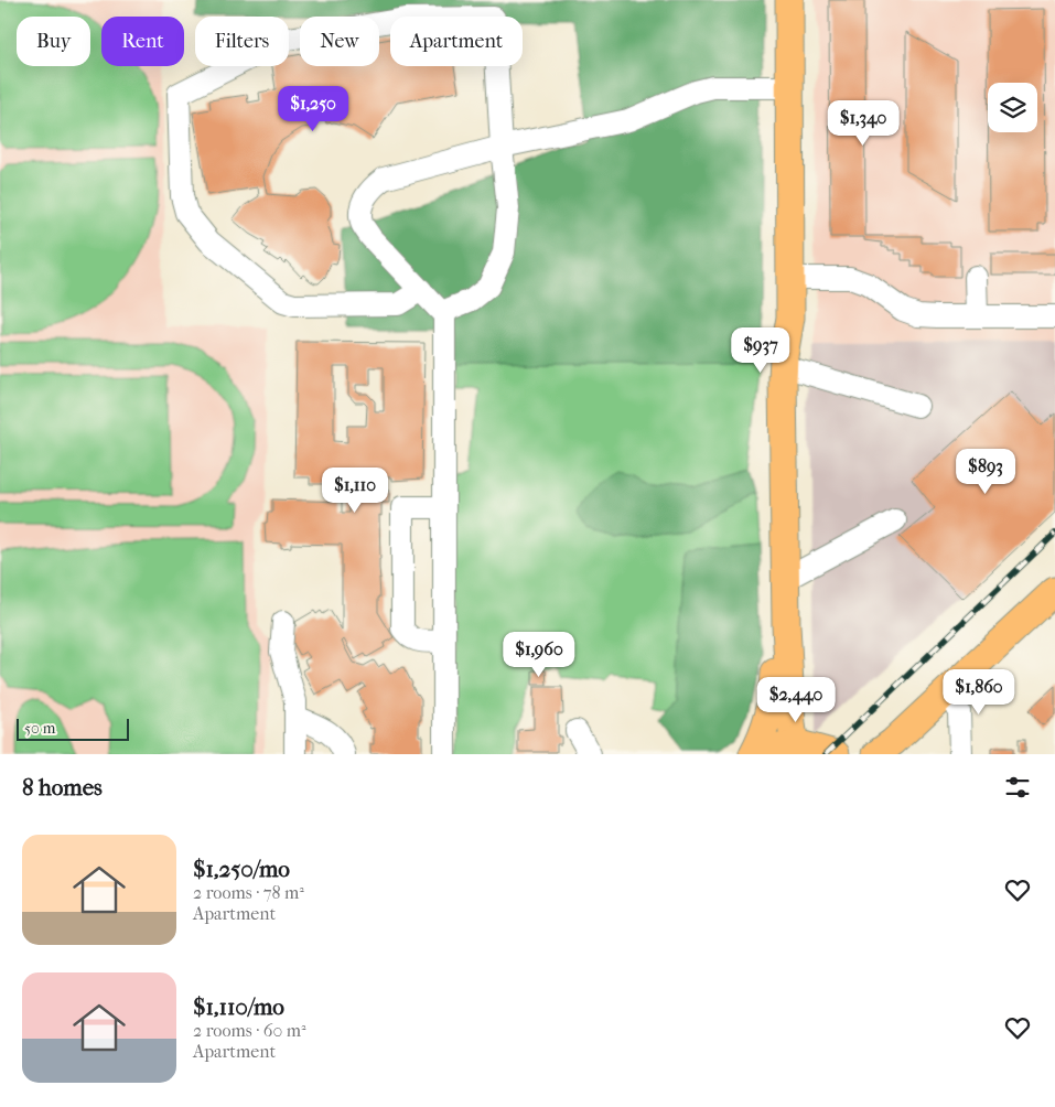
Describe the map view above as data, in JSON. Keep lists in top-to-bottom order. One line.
{"scale_bar":"50 m","page":{"chip":["Buy","Rent","Filters","New","Apartment"],"price":["$1,250","$1,340","$937","$893","$1,110","$1,960","$1,860","$2,440"],"scale":"50 m","heading":"8 homes","list":[{"name":"$1,250/mo","note":"2 rooms · 78 m² · Apartment"},{"name":"$1,110/mo","note":"2 rooms · 60 m² · Apartment"}]}}
